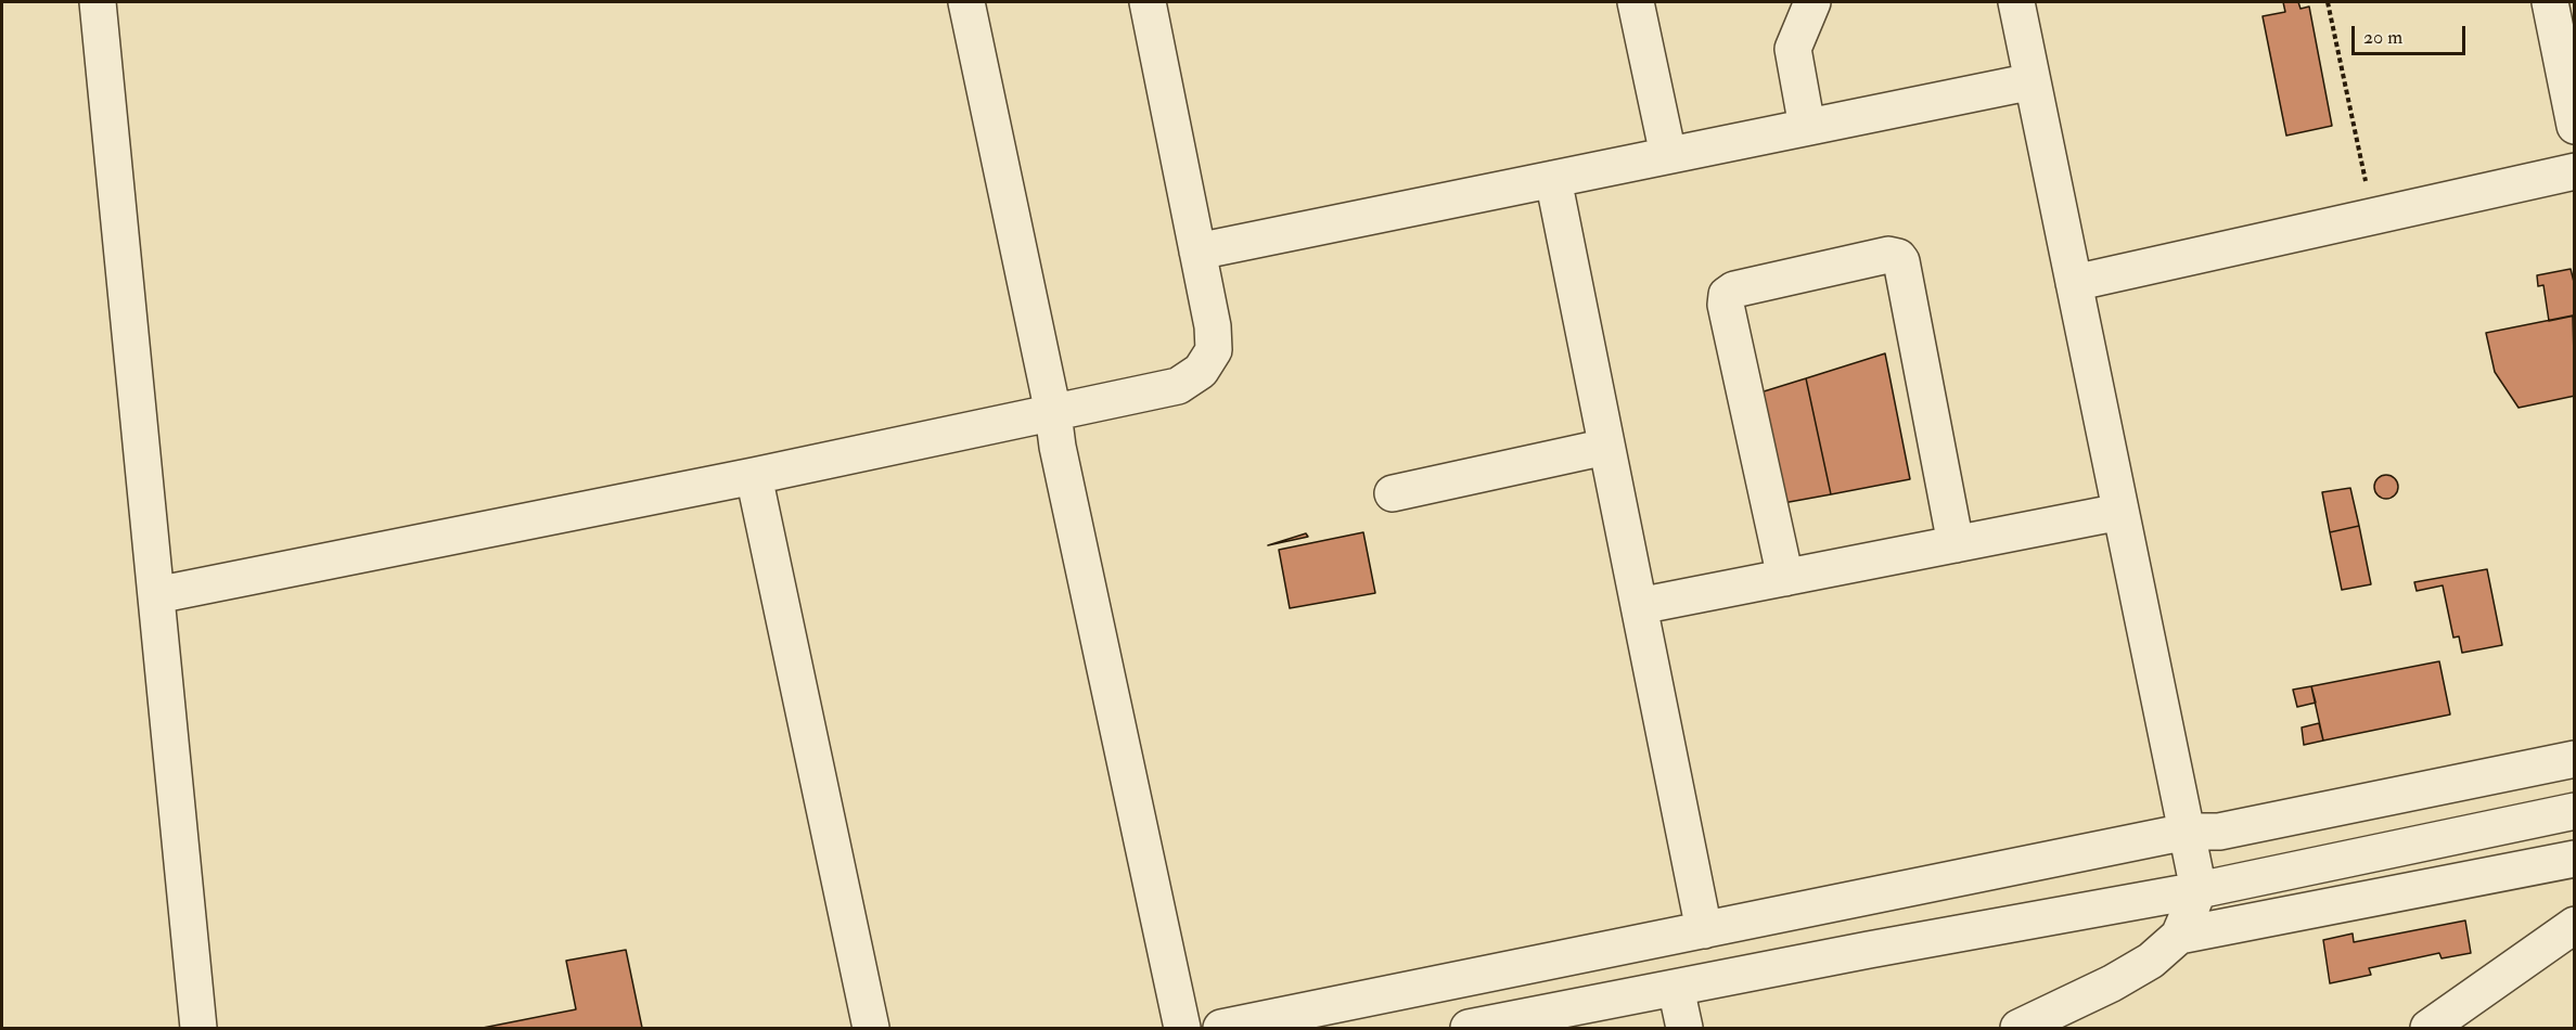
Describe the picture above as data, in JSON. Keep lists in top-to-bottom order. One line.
{"scale_bar":"20 m"}
